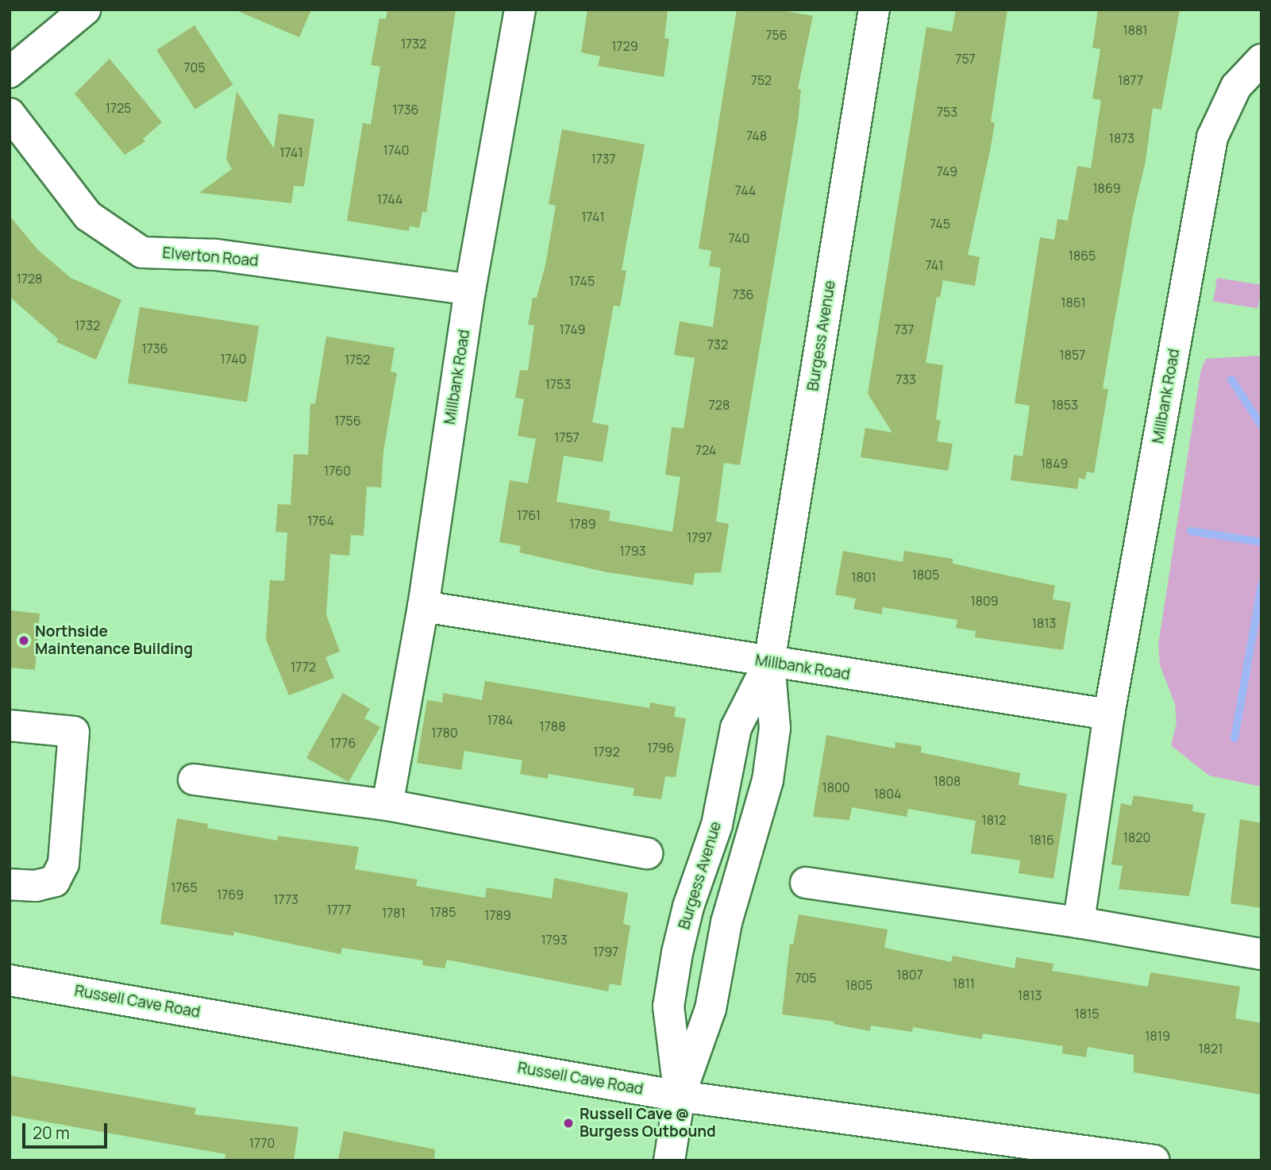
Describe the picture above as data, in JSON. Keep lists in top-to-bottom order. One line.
{"streets":{"street":["Elverton Road","Burgess Avenue","Millbank Road","Russell Cave Road"]},"crossings":[["Elverton Road","Millbank Road"],["Burgess Avenue","Millbank Road"],["Burgess Avenue","Russell Cave Road"]],"places":["Northside Maintenance Building","Russell Cave @ Burgess Outbound"],"house_numbers":["1881","756","1732","1729","757","705","752","1877","1725","1736","753","748","1873","1740","1741","1737","749","1869","744","1744","1741","745","740","1865","741","1728","1745","736","1861","1732","1749","737","732","1736","1857","1740","1752","733","1753","728","1853","1756","1757","724","1849","1760","1761","1764","1789","1797","1793","1805","1801","1809","1813","1772","1784","1788","1780","1776","1796","1792","1808","1800","1804","1812","1820","1816","1765","1769","1773","1777","1785","1781","1789","1793","1797","1807","705","1811","1805","1813","1815","1819","1821","1770"],"scale_bar":"20 m"}
